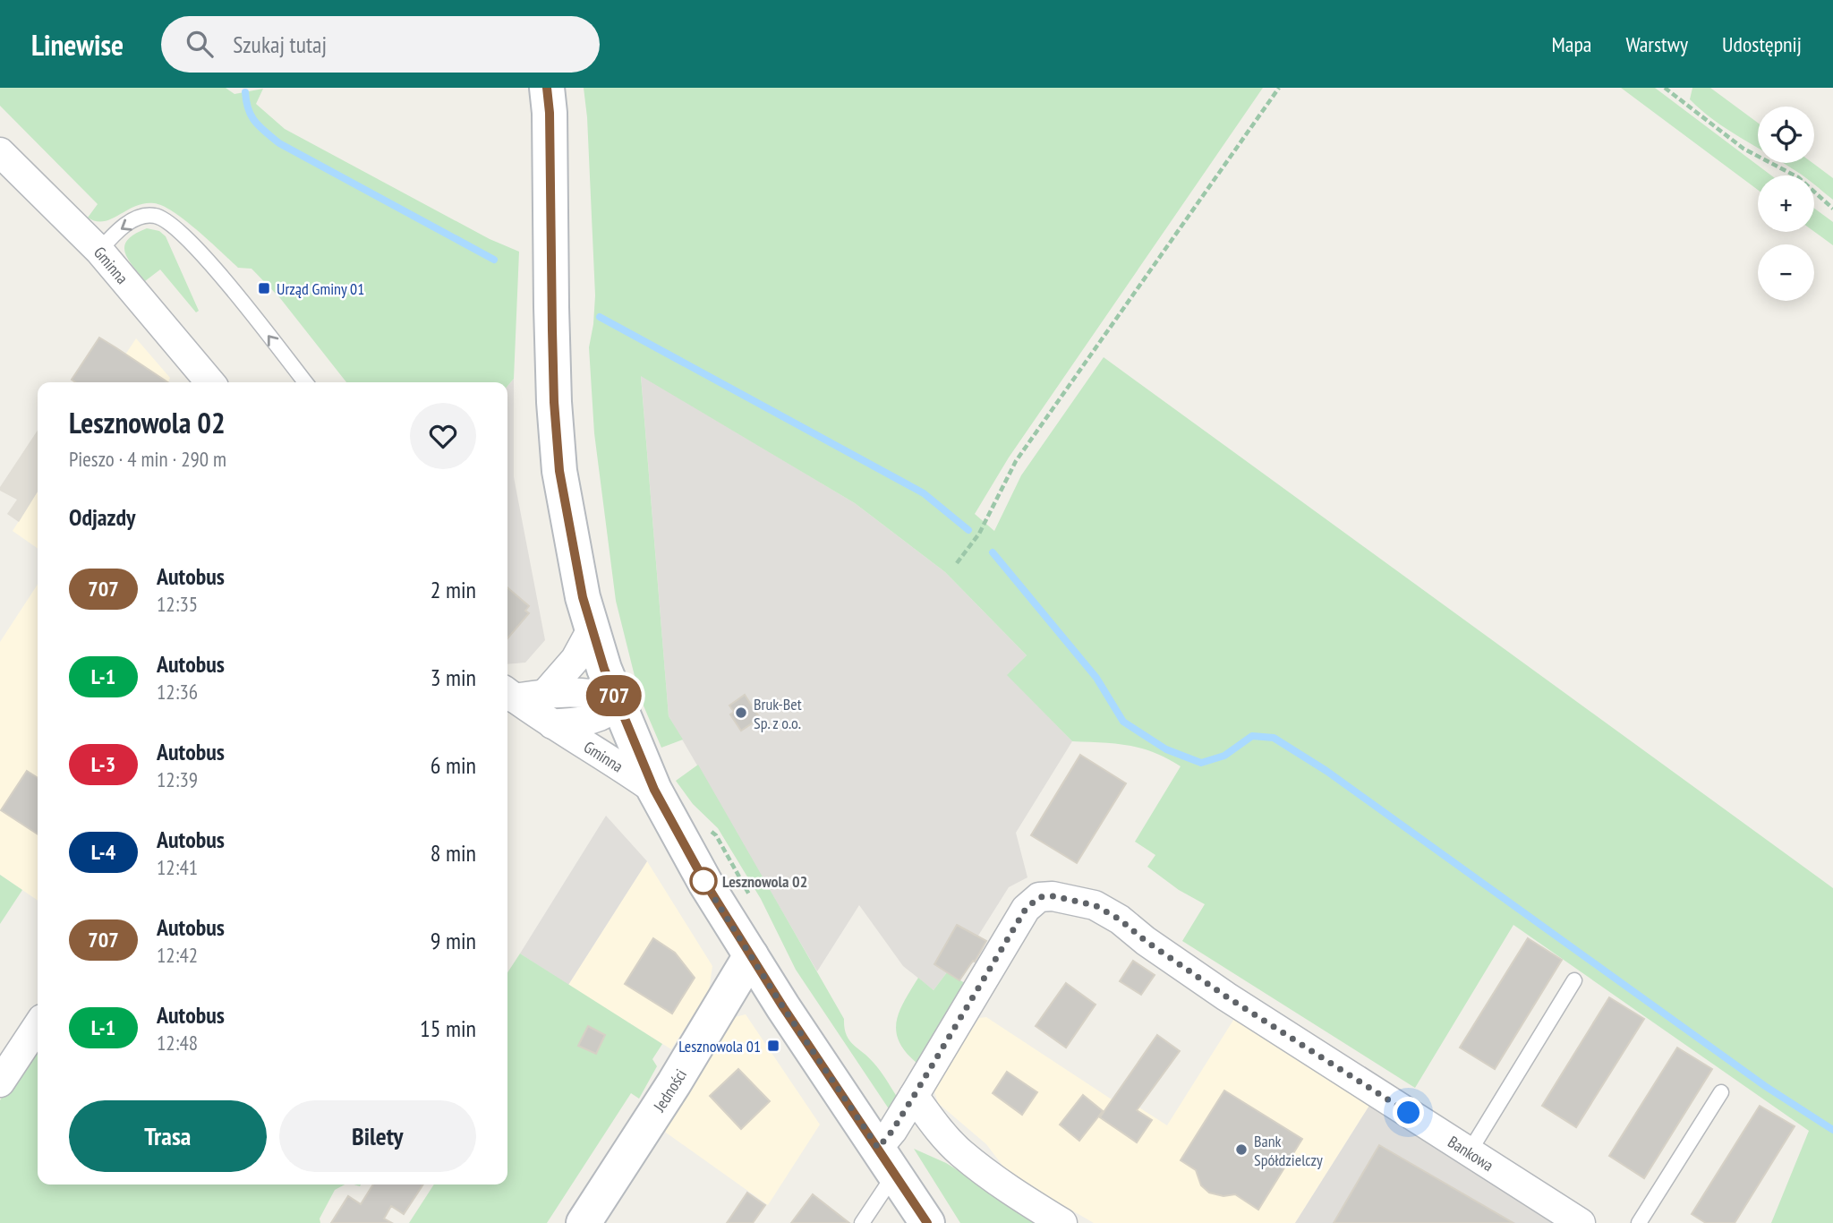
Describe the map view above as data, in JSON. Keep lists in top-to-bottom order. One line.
{"streets":{"main road":["Jedności"],"street":["Gminna","Bankowa"]},"places":{"transit":["Urząd Gminy 01","Lesznowola 01"],"other":["Bruk-Bet Sp. z o.o.","Lesznowola 02","Bank Spółdzielczy"]},"lines":["bus line 707"],"page":{"header":"Linewise","search":"Szukaj tutaj","nav":["Mapa","Warstwy","Udostępnij"],"on_map":"707","map_buttons":["+","−"],"heading":[["Lesznowola 02","Pieszo · 4 min · 290 m"],"Odjazdy"],"list":[{"mark":"707","name":"Autobus","note":"12:35","value":"2 min"},{"mark":"L-1","name":"Autobus","note":"12:36","value":"3 min"},{"mark":"L-3","name":"Autobus","note":"12:39","value":"6 min"},{"mark":"L-4","name":"Autobus","note":"12:41","value":"8 min"},{"mark":"707","name":"Autobus","note":"12:42","value":"9 min"},{"mark":"L-1","name":"Autobus","note":"12:48","value":"15 min"}],"buttons":["Trasa","Bilety"]}}
